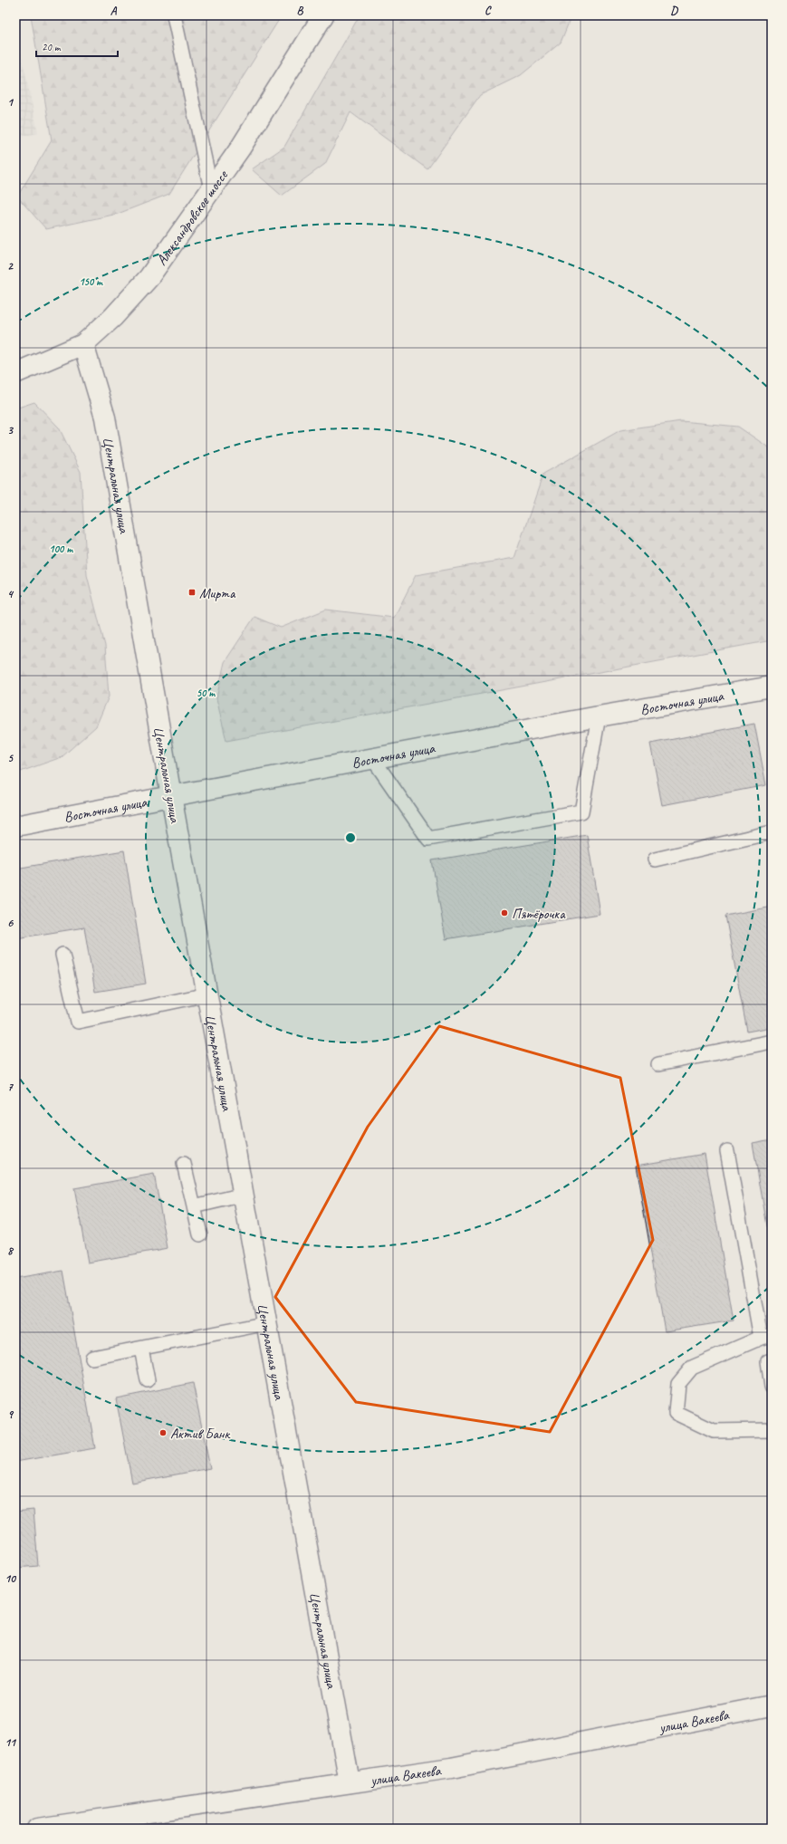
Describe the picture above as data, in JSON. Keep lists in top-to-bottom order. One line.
{"streets":{"street":["Александровское шоссе","Центральная улица","Восточная улица","улица Вакеева"]},"crossings":[["Александровское шоссе","Центральная улица"],["Центральная улица","Восточная улица"],["Центральная улица","улица Вакеева"]],"places":{"transit":["Мирта"],"other":["Пятёрочка","Актив Банк"]},"scale_bar":"20 m","grid":{"columns":["A","B","C","D"],"rows":["1","2","3","4","5","6","7","8","9","10","11"]},"rings":["150 m","100 m","50 m"]}
